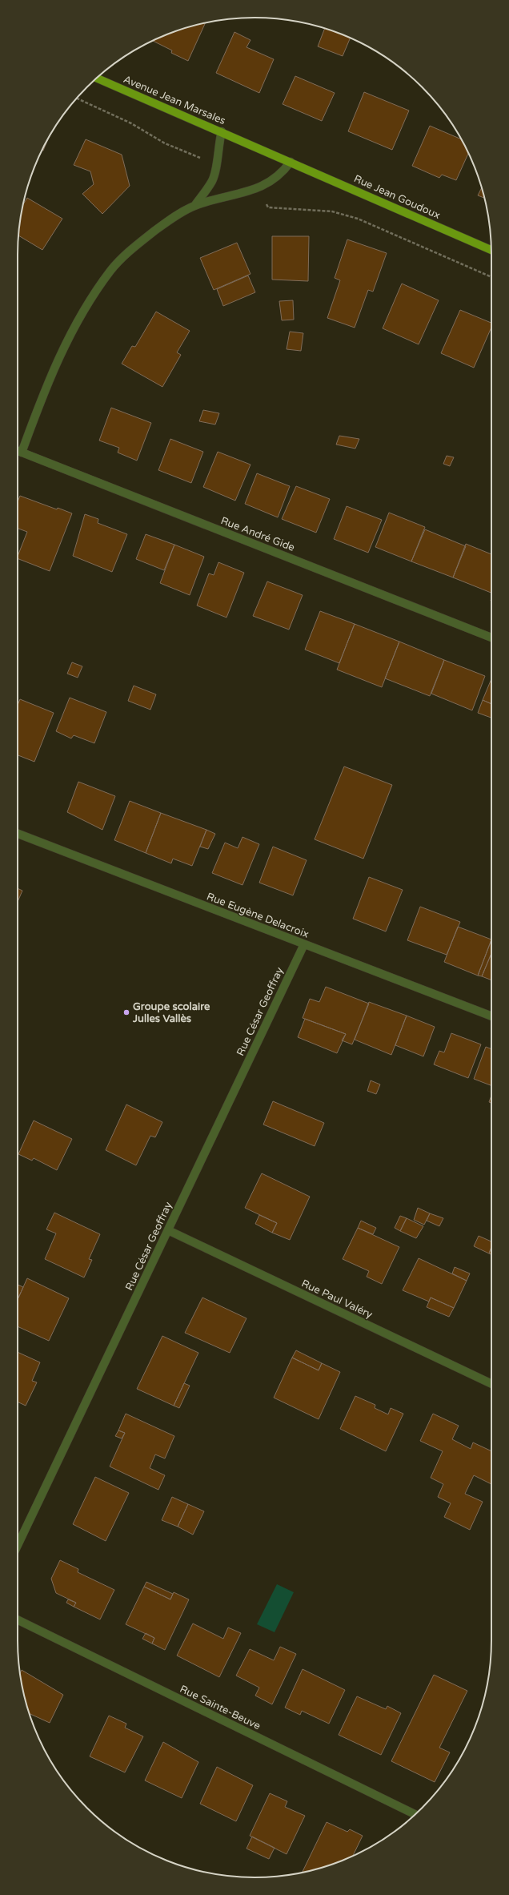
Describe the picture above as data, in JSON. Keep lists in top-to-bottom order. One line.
{"streets":{"main road":["Avenue Jean Marsales","Rue Jean Goudoux"],"street":["Rue André Gide","Rue Eugène Delacroix","Rue César Geoffray","Rue Paul Valéry","Rue Sainte-Beuve"]},"crossings":[["Avenue Jean Marsales","Rue Jean Goudoux"],["Rue Eugène Delacroix","Rue César Geoffray"],["Rue César Geoffray","Rue Paul Valéry"]],"places":["Groupe scolaire Julles Vallès"]}
